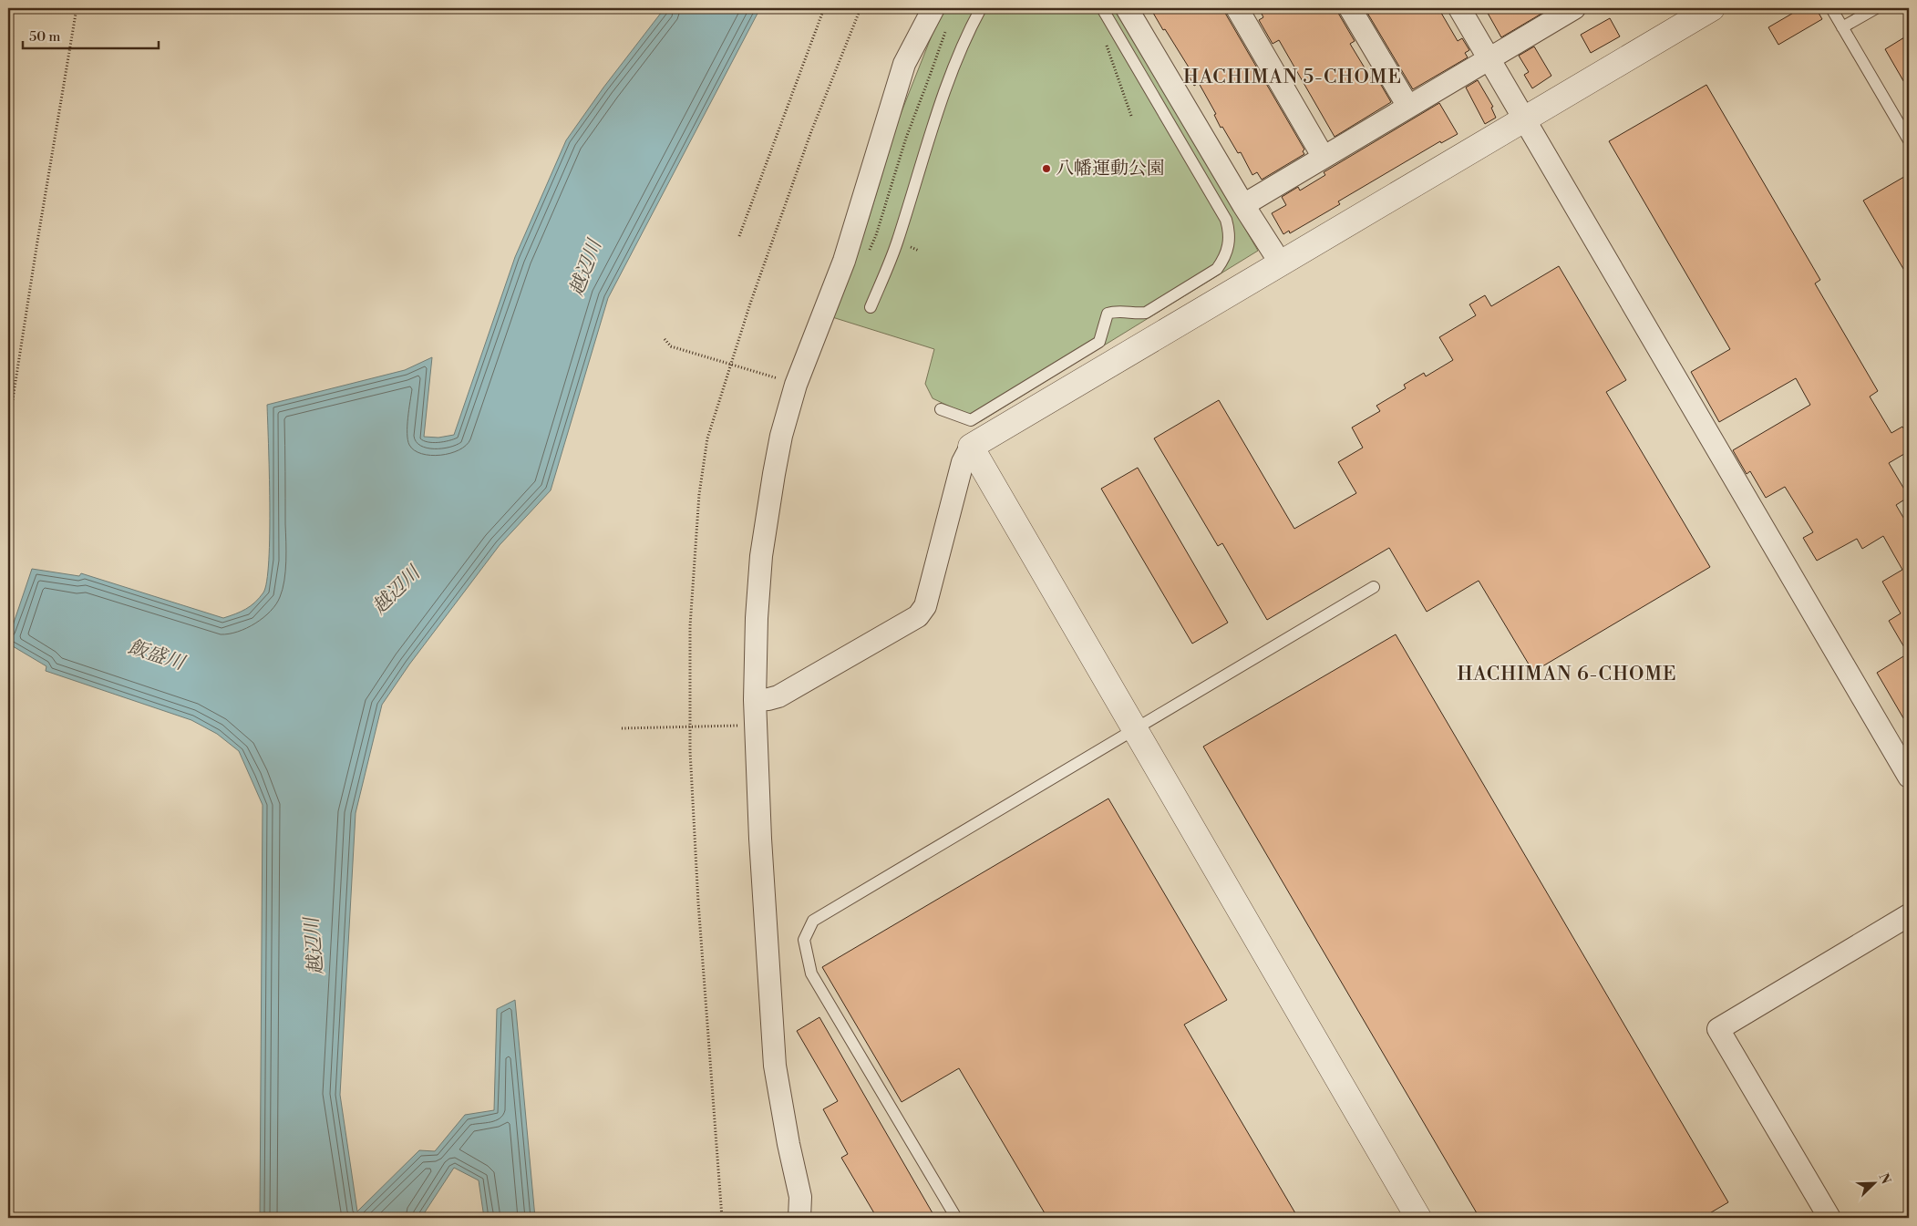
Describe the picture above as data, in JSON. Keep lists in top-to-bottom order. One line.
{"districts":["HACHIMAN 5-CHOME","HACHIMAN 6-CHOME"],"water":["越辺川","飯盛川"],"places":["八幡運動公園"],"scale_bar":"50 m","north":"top right"}
